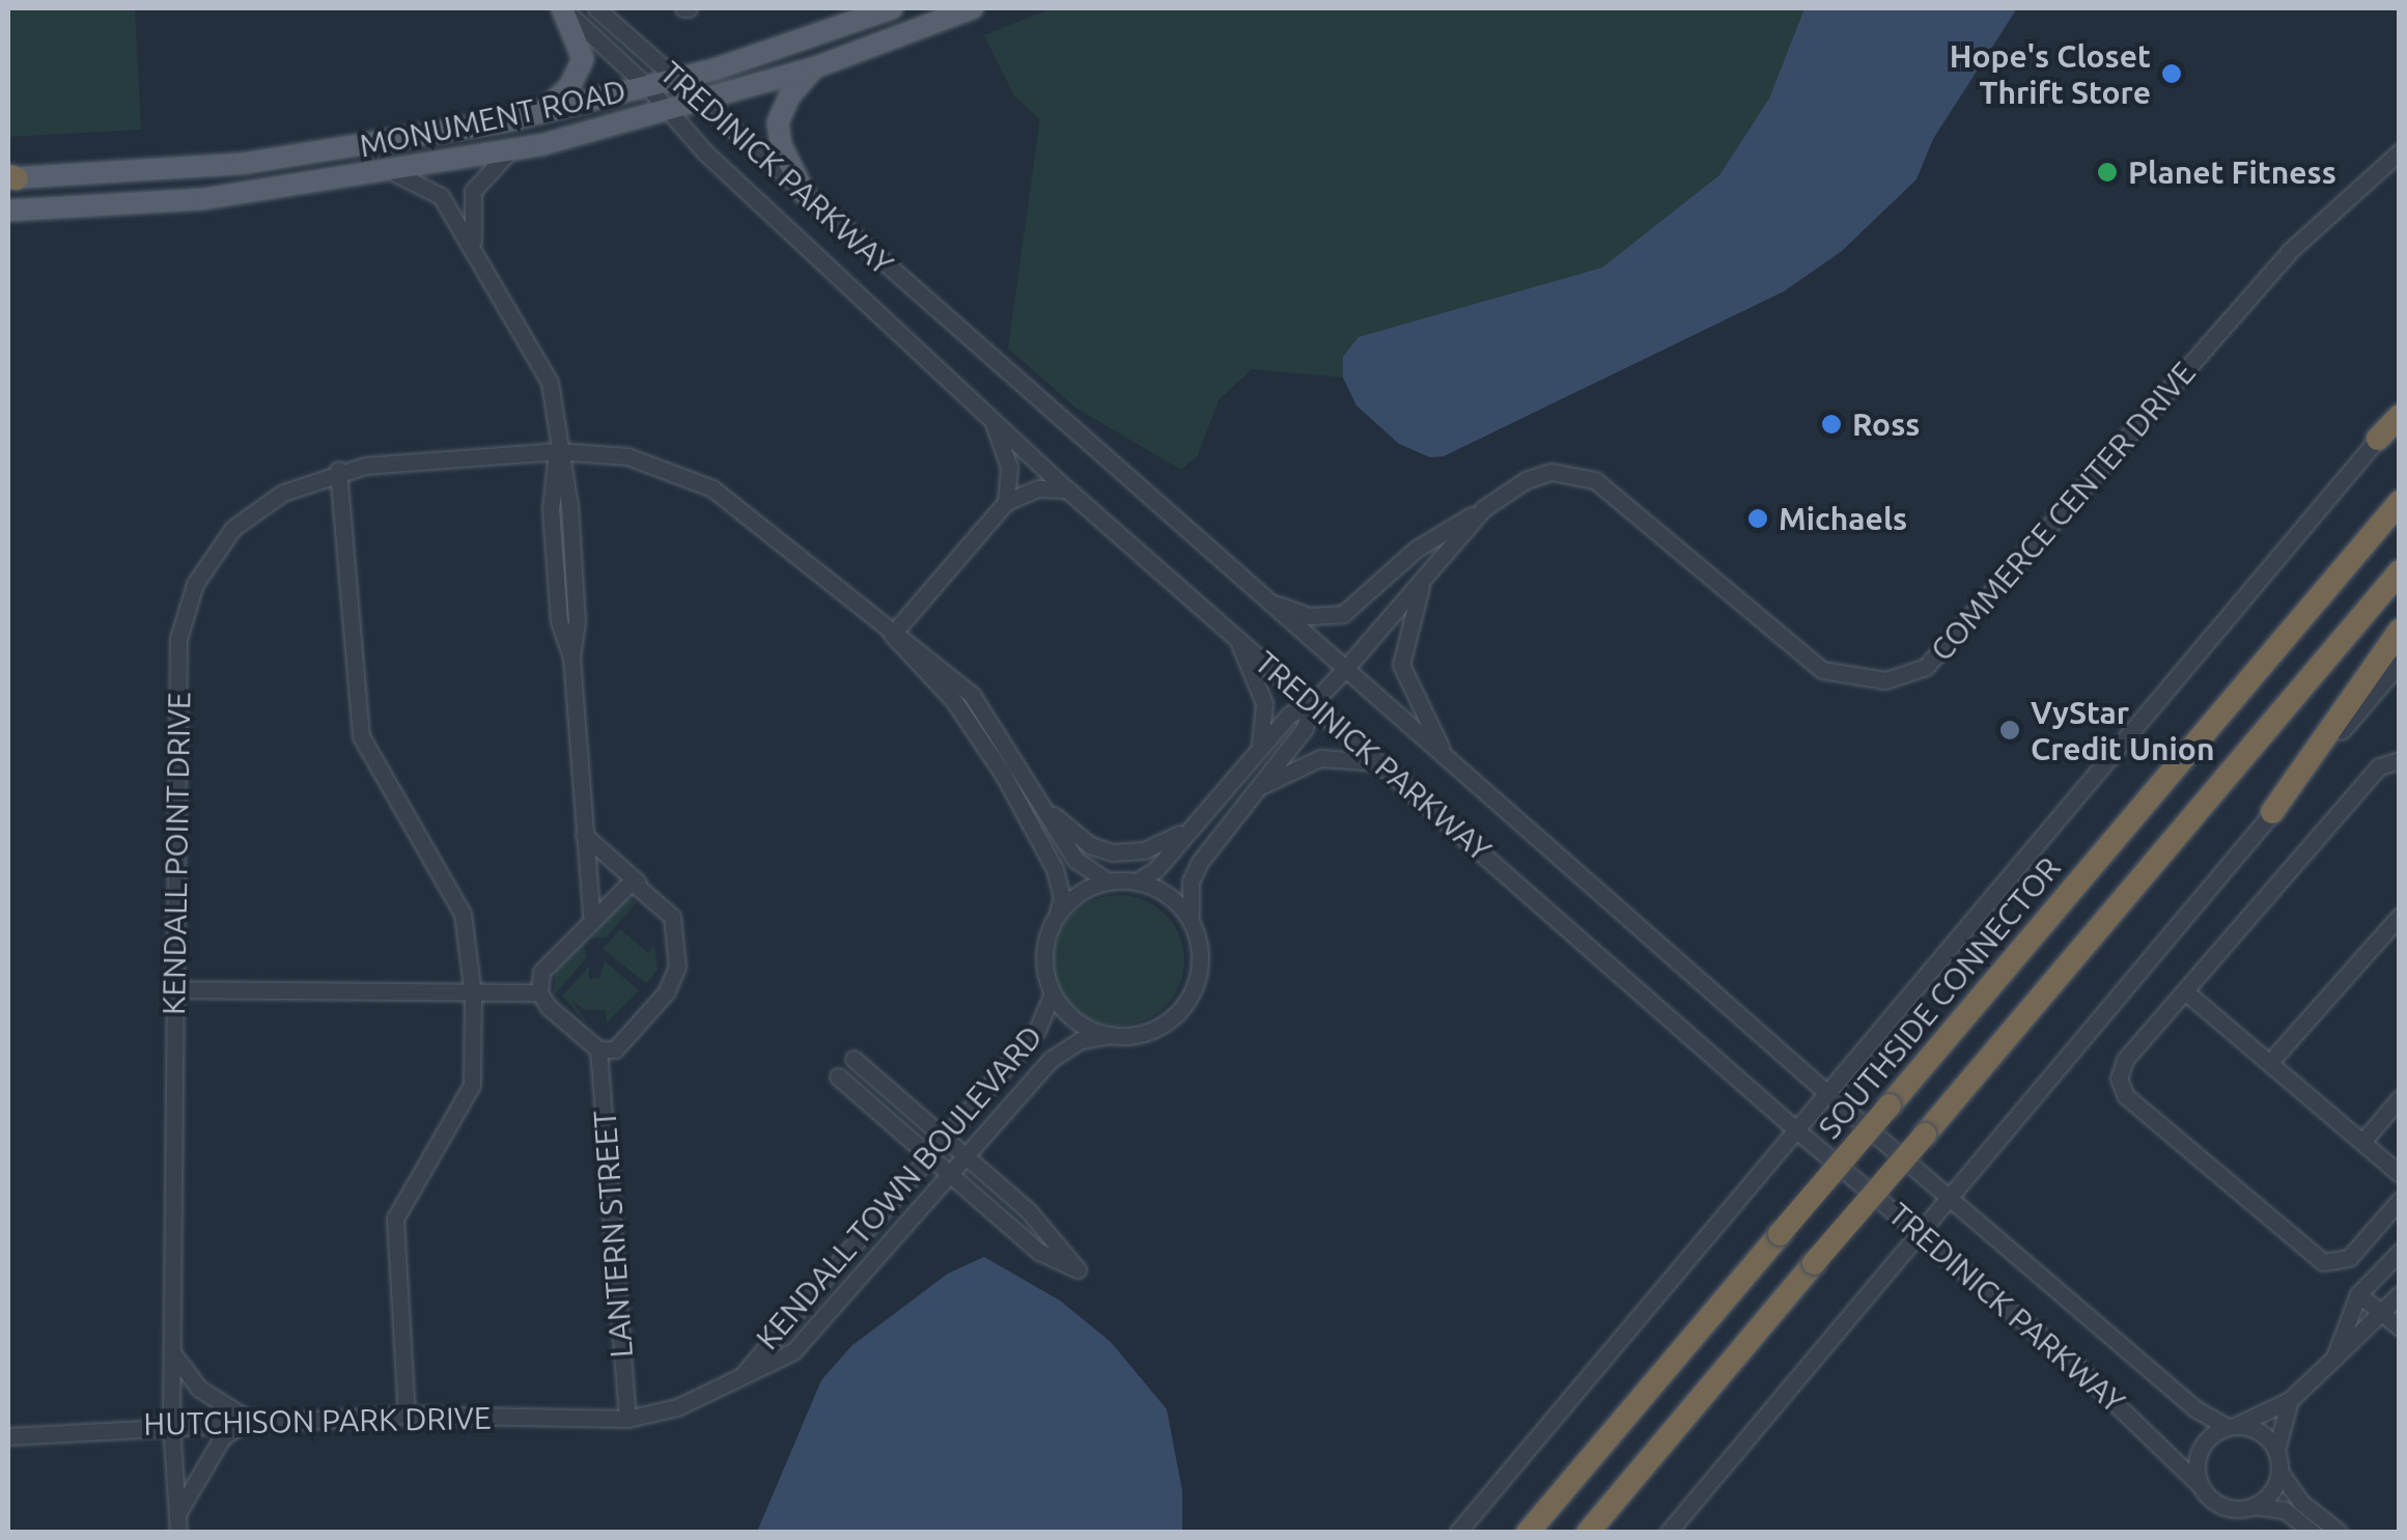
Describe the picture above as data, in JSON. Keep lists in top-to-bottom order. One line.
{"streets":{"highway":["SOUTHSIDE CONNECTOR"],"main road":["MONUMENT ROAD"],"street":["TREDINICK PARKWAY","COMMERCE CENTER DRIVE","KENDALL POINT DRIVE","KENDALL TOWN BOULEVARD","LANTERN STREET","HUTCHISON PARK DRIVE"]},"crossings":[["MONUMENT ROAD","TREDINICK PARKWAY"],["TREDINICK PARKWAY","COMMERCE CENTER DRIVE"],["COMMERCE CENTER DRIVE","KENDALL TOWN BOULEVARD"],["KENDALL POINT DRIVE","HUTCHISON PARK DRIVE"],["KENDALL TOWN BOULEVARD","LANTERN STREET"],["KENDALL TOWN BOULEVARD","HUTCHISON PARK DRIVE"],["LANTERN STREET","HUTCHISON PARK DRIVE"]],"places":["Hope's Closet Thrift Store","Planet Fitness","Ross","Michaels","VyStar Credit Union"]}
